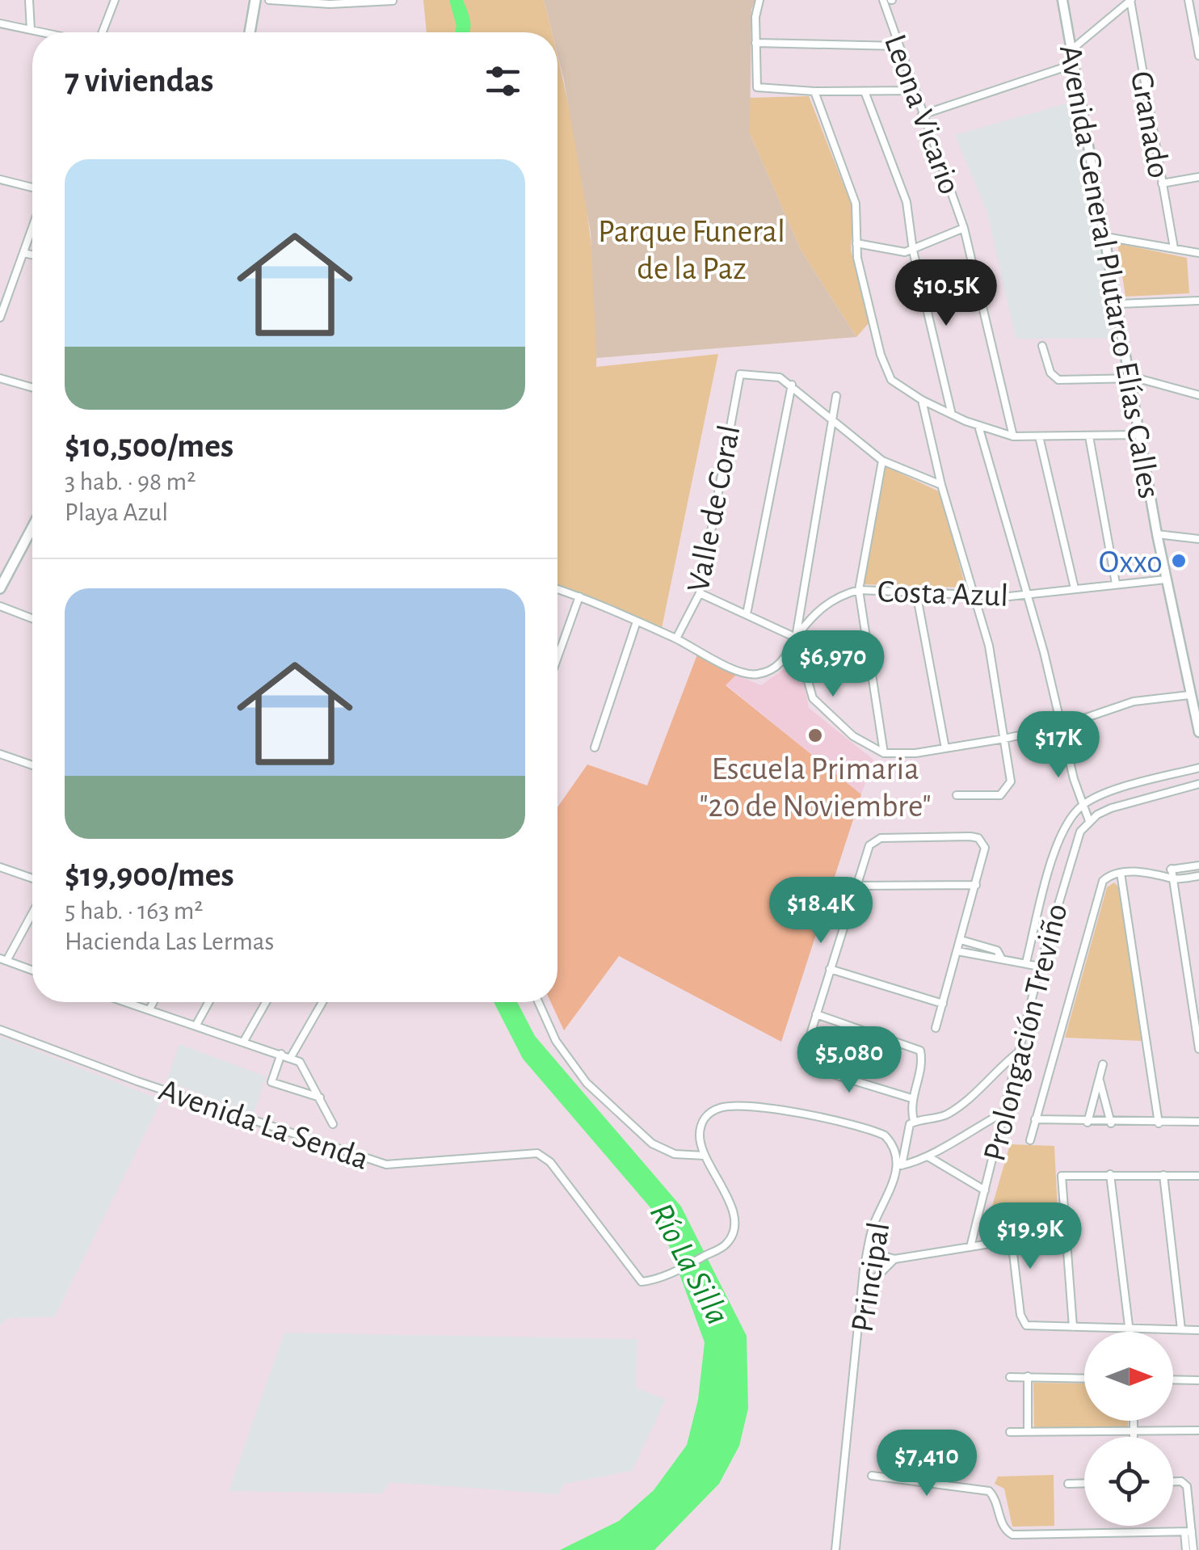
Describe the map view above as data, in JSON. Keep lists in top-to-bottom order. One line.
{"streets":{"street":["Leona Vicario","Granado","Avenida General Plutarco Elías Calles","Valle de Coral","Costa Azul","Prolongación Treviño","Avenida La Senda","Principal"]},"crossings":[["Avenida General Plutarco Elías Calles","Costa Azul"]],"water":["Río La Silla"],"parks":["Parque Funeral de la Paz"],"places":["Oxxo","Escuela Primaria \"20 de Noviembre\""],"north":"right","page":{"heading":"7 viviendas","list":[{"name":"$10,500/mes","note":"3 hab. · 98 m² · Playa Azul"},{"name":"$19,900/mes","note":"5 hab. · 163 m² · Hacienda Las Lermas"}],"price":["$10.5K","$6,970","$17K","$18.4K","$5,080","$19.9K","$7,410"]}}
